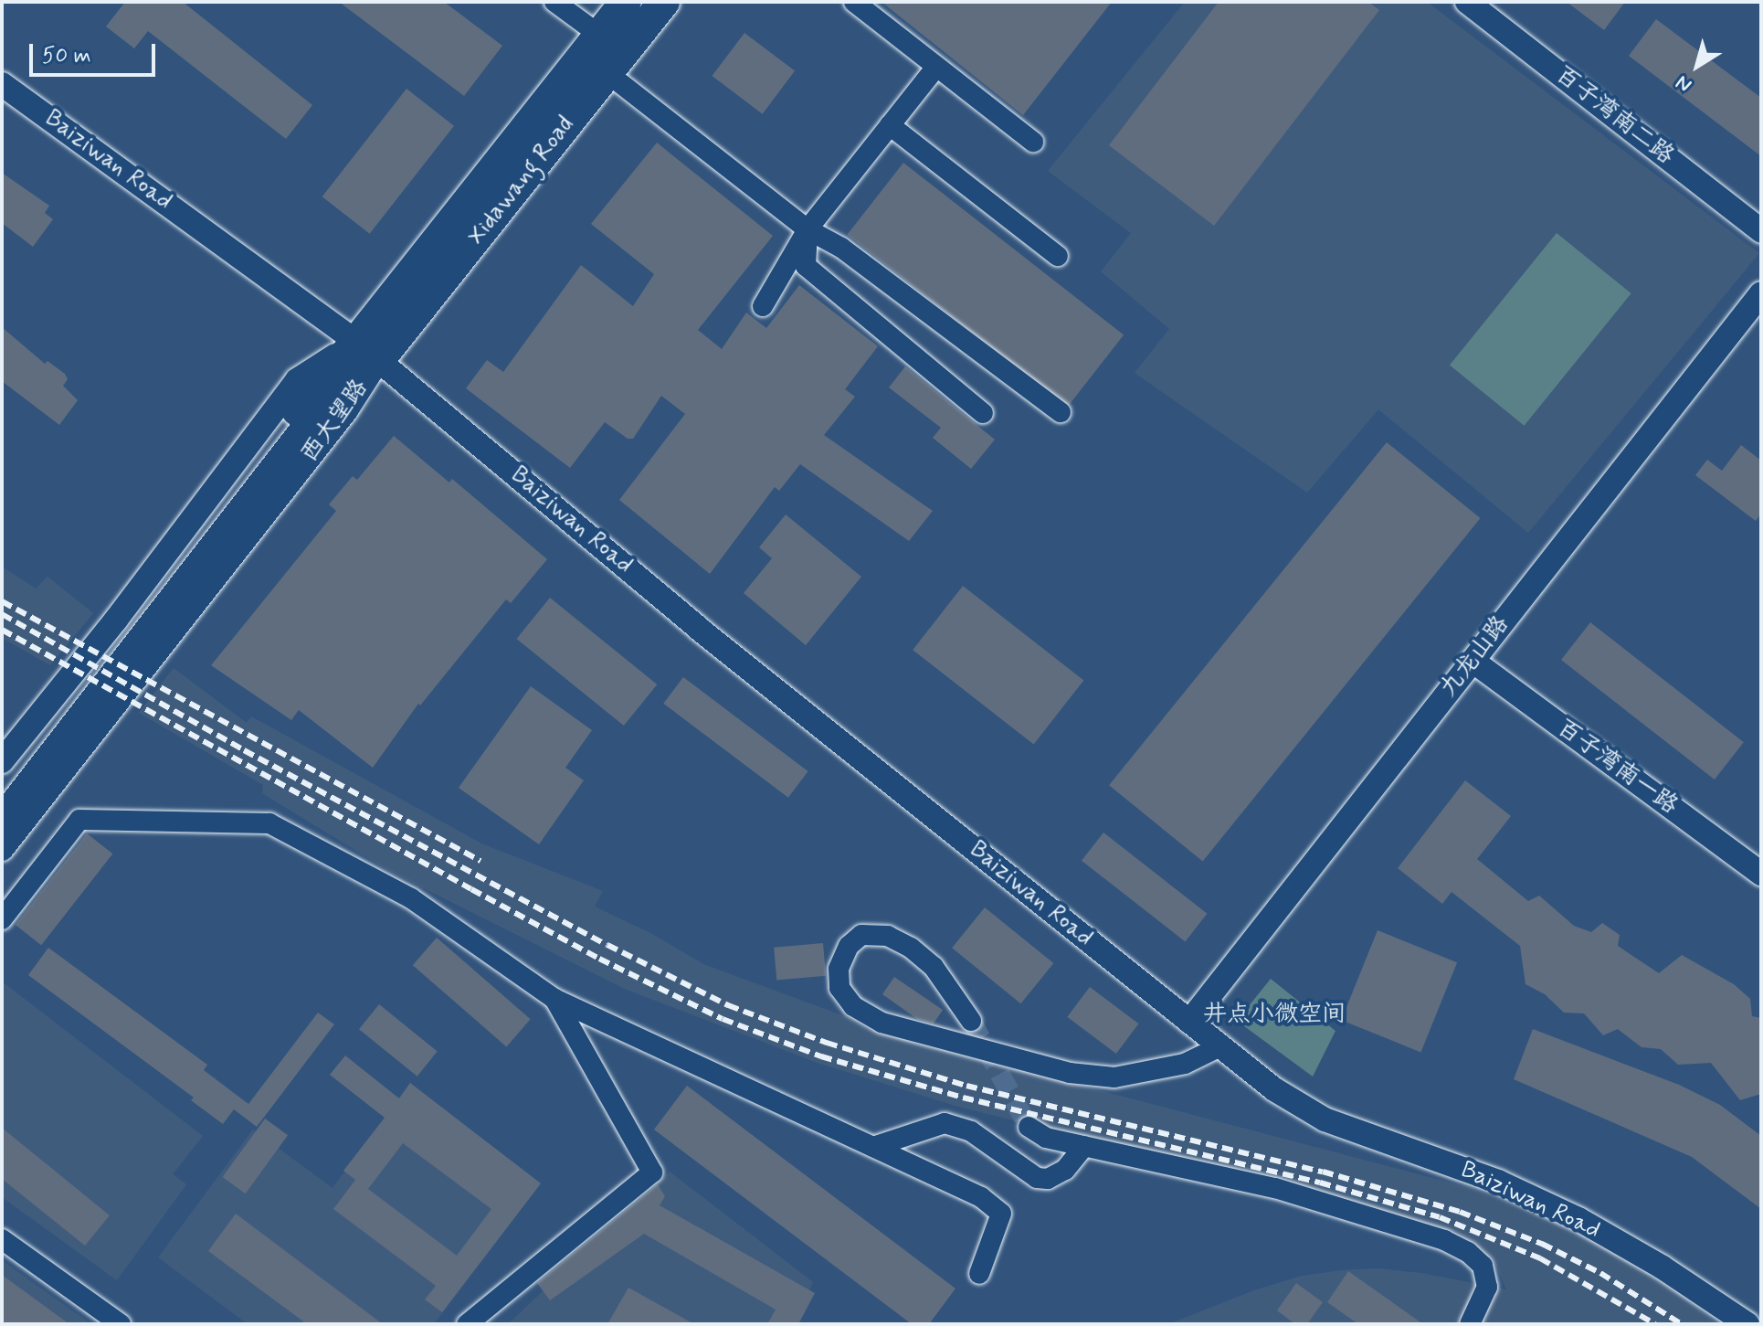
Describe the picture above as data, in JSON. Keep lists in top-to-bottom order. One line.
{"streets":{"main road":["Xidawang Road","西大望路"],"street":["百子湾南二路","Baiziwan Road","九龙山路","百子湾南一路"]},"crossings":[["Baiziwan Road","Xidawang Road"],["Baiziwan Road","西大望路"],["Baiziwan Road","九龙山路"],["Xidawang Road","西大望路"],["九龙山路","百子湾南一路"]],"parks":["井点小微空间"],"scale_bar":"50 m","north":"bottom left"}
